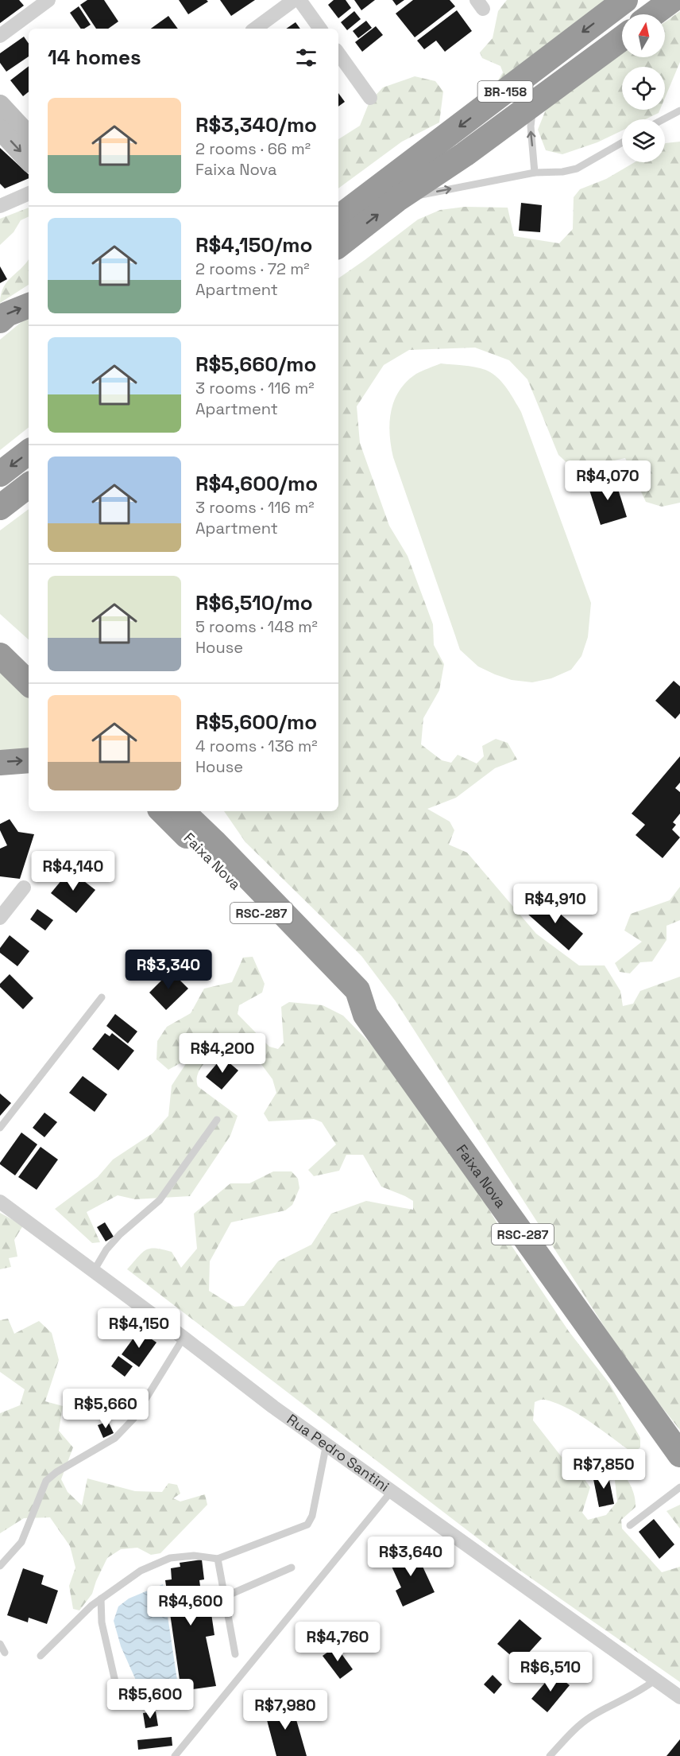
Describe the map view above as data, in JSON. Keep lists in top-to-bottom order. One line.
{"streets":{"highway":["BR-158","Faixa Nova","RSC-287"],"street":["Rua Pedro Santini"]},"north":"top","page":{"heading":"14 homes","list":[{"name":"R$3,340/mo","note":"2 rooms · 66 m² · Faixa Nova"},{"name":"R$4,150/mo","note":"2 rooms · 72 m² · Apartment"},{"name":"R$5,660/mo","note":"3 rooms · 116 m² · Apartment"},{"name":"R$4,600/mo","note":"3 rooms · 116 m² · Apartment"},{"name":"R$6,510/mo","note":"5 rooms · 148 m² · House"},{"name":"R$5,600/mo","note":"4 rooms · 136 m² · House"}],"price":["R$4,070","R$4,140","R$4,910","R$3,340","R$4,200","R$4,150","R$5,660","R$7,850","R$3,640","R$4,600","R$4,760","R$6,510","R$5,600","R$7,980"]}}
